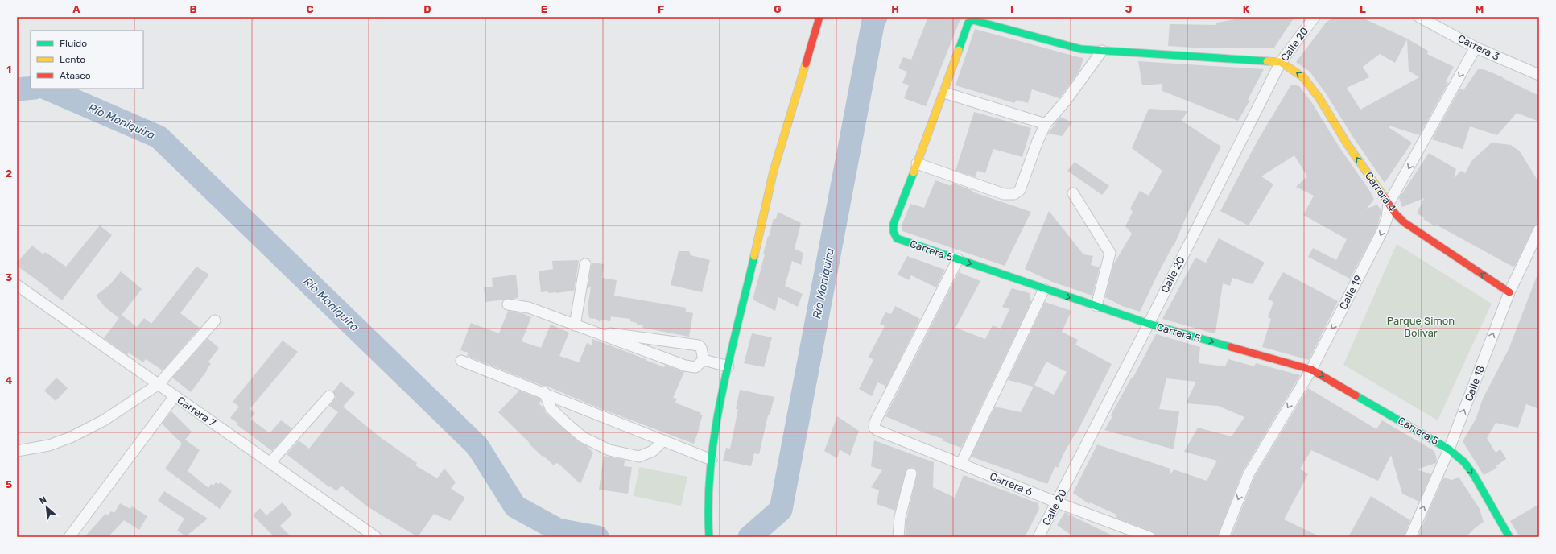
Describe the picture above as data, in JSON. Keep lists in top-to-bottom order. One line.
{"streets":{"street":["Calle 20","Carrera 3","Carrera 4","Carrera 5","Calle 19","Calle 18","Carrera 7","Carrera 6"]},"crossings":[["Calle 20","Carrera 4"],["Calle 20","Carrera 5"],["Calle 20","Carrera 6"],["Carrera 3","Calle 19"],["Carrera 4","Calle 19"],["Carrera 4","Calle 18"],["Carrera 5","Calle 19"],["Carrera 5","Calle 18"],["Carrera 5","Carrera 6"]],"one_way":["Carrera 4","Carrera 5","Calle 19","Calle 18"],"water":["Río Moniquira"],"parks":["Parque Simon Bolivar"],"legend":["Fluido","Lento","Atasco"],"north":"top left","grid":{"columns":["A","B","C","D","E","F","G","H","I","J","K","L","M"],"rows":["1","2","3","4","5"]}}
